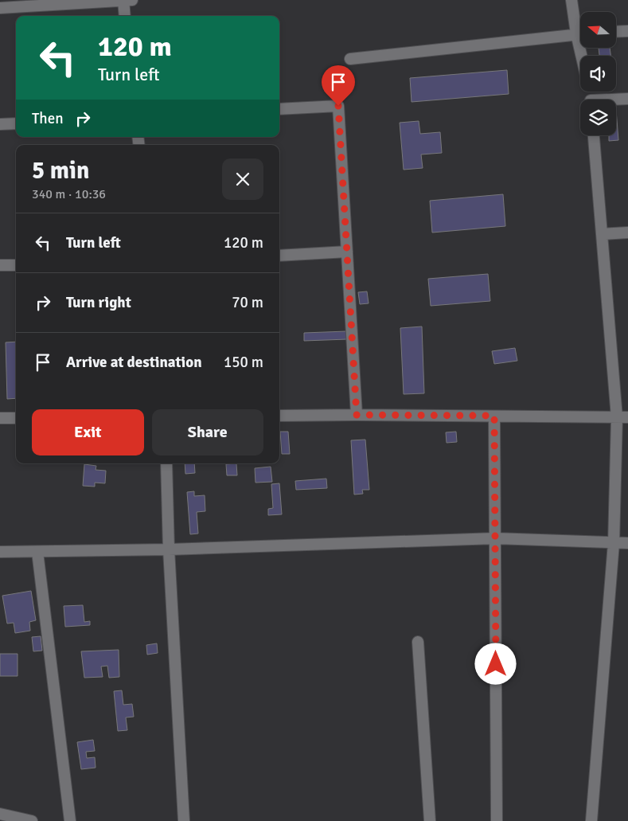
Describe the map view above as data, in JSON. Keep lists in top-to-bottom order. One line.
{"north":"left","page":{"turn":["120 m","Turn left"],"then":"Then","heading":["5 min","340 m · 10:36"],"list":[{"name":"Turn left","value":"120 m"},{"name":"Turn right","value":"70 m"},{"name":"Arrive at destination","value":"150 m"}],"buttons":["Exit","Share"]}}
